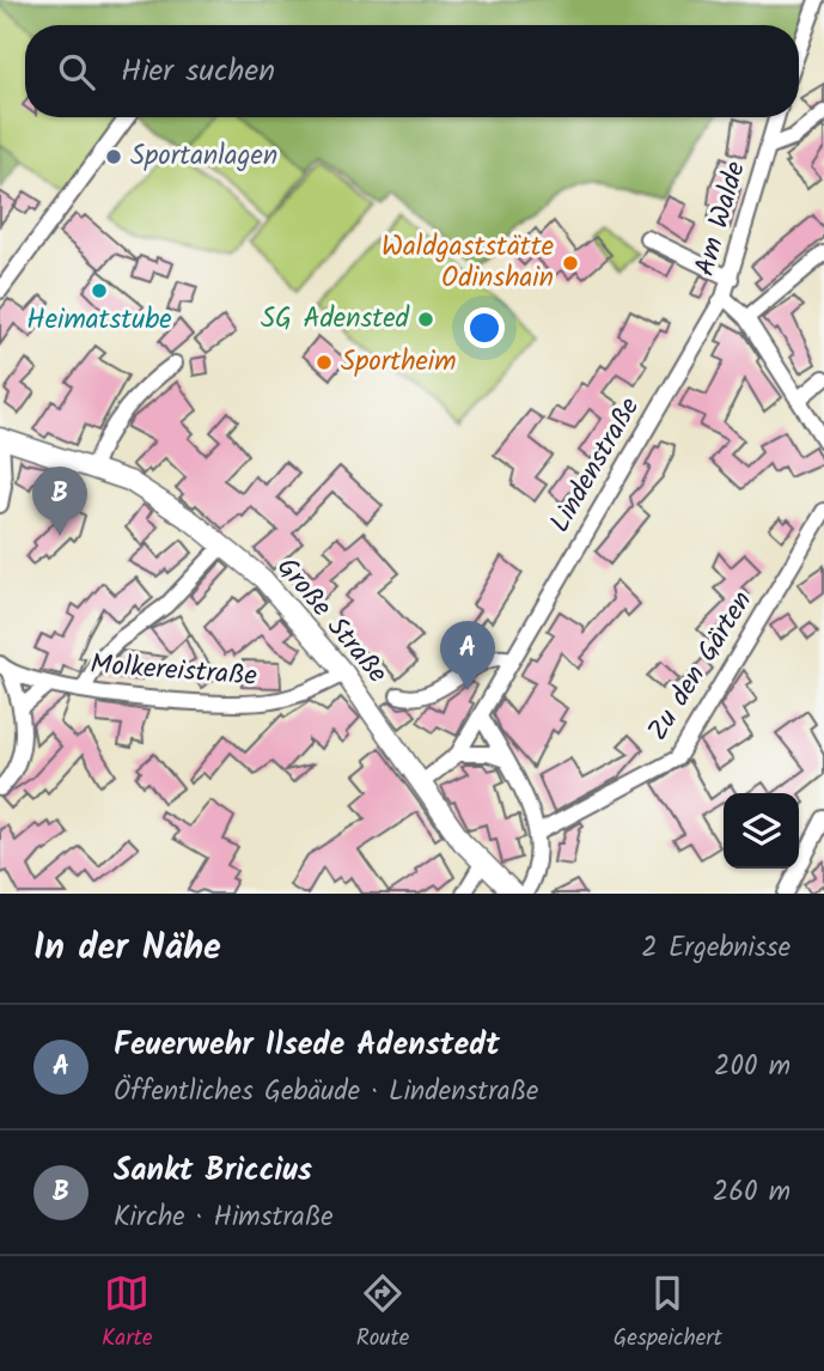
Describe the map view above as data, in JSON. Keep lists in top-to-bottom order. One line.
{"streets":{"main road":["Große Straße"],"street":["Am Walde","Lindenstraße","Zu den Gärten","Molkereistraße"]},"crossings":[["Am Walde","Lindenstraße"],["Lindenstraße","Große Straße"],["Große Straße","Molkereistraße"]],"places":["Sportanlagen","Waldgaststätte Odinshain","Heimatstube","SG Adensted","Sportheim"],"page":{"search":"Hier suchen","pins":["B","A"],"heading":["In der Nähe","2 Ergebnisse"],"list":[{"mark":"A","name":"Feuerwehr Ilsede Adenstedt","note":"Öffentliches Gebäude · Lindenstraße","value":"200 m"},{"mark":"B","name":"Sankt Briccius","note":"Kirche · Himstraße","value":"260 m"}],"nav":["Karte","Route","Gespeichert"]}}
